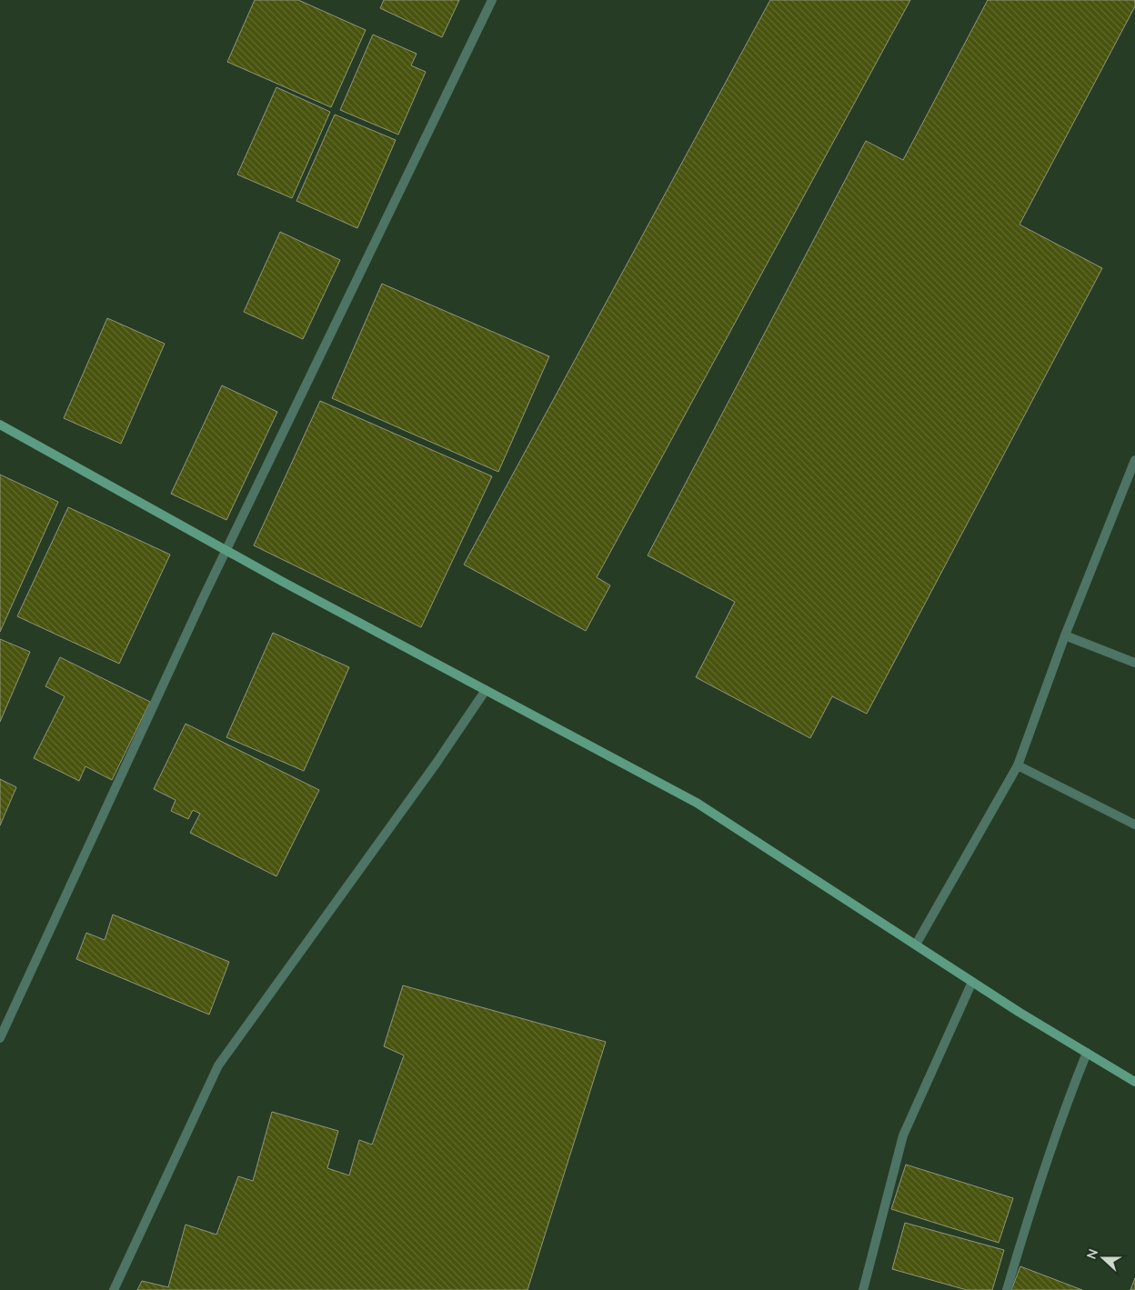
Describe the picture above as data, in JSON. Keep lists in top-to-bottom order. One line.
{"north":"left"}
